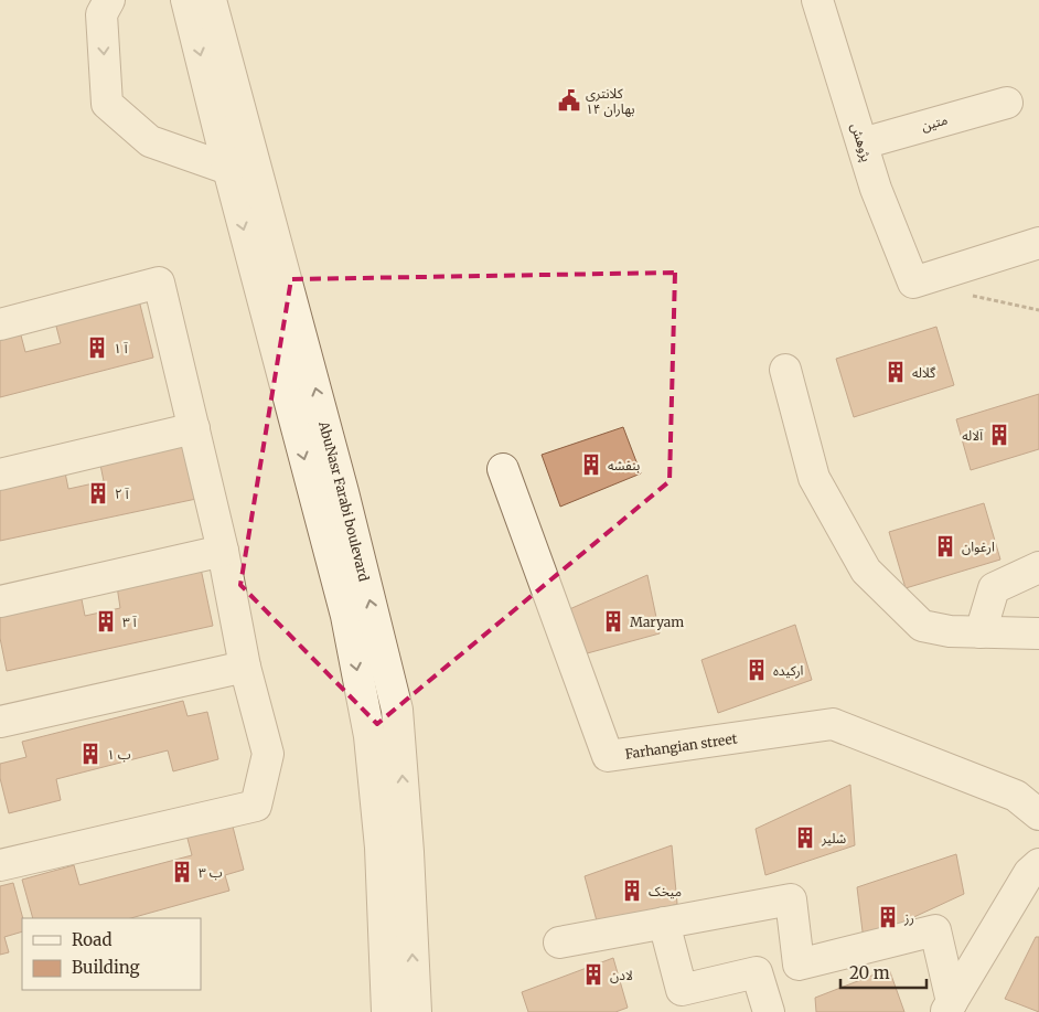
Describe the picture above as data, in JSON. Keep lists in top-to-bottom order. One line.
{"streets":{"street":["متین","پژوهش","AbuNasr Farabi boulevard","Farhangian street"]},"crossings":[["متین","پژوهش"]],"places":{"public building":["کلانتری ۱۴ بهاران"],"building":["آ ۱","گلاله","آلاله","بنفشه","آ ۲","ارغوان","آ ۳","Maryam","ارکیده","ب ۱","شلیر","ب ۳","میخک","رز","لادن"]},"legend":["Road","Building"],"scale_bar":"20 m"}
